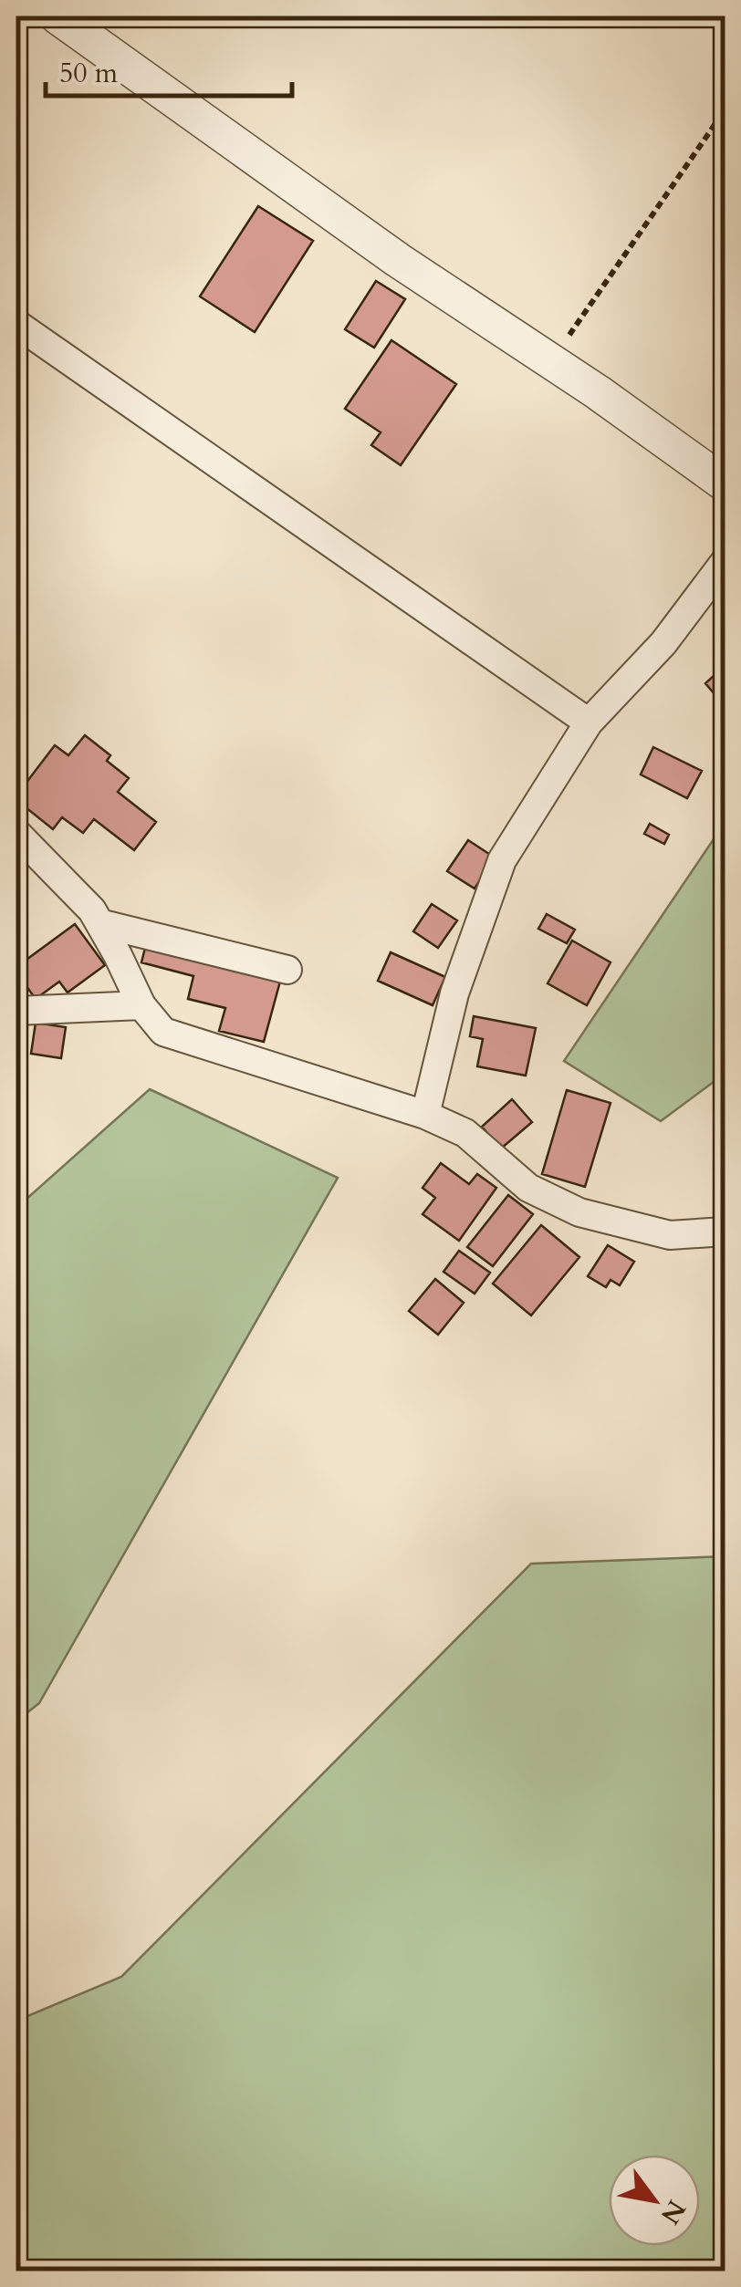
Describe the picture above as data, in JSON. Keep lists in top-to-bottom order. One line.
{"scale_bar":"50 m","north":"bottom right"}
